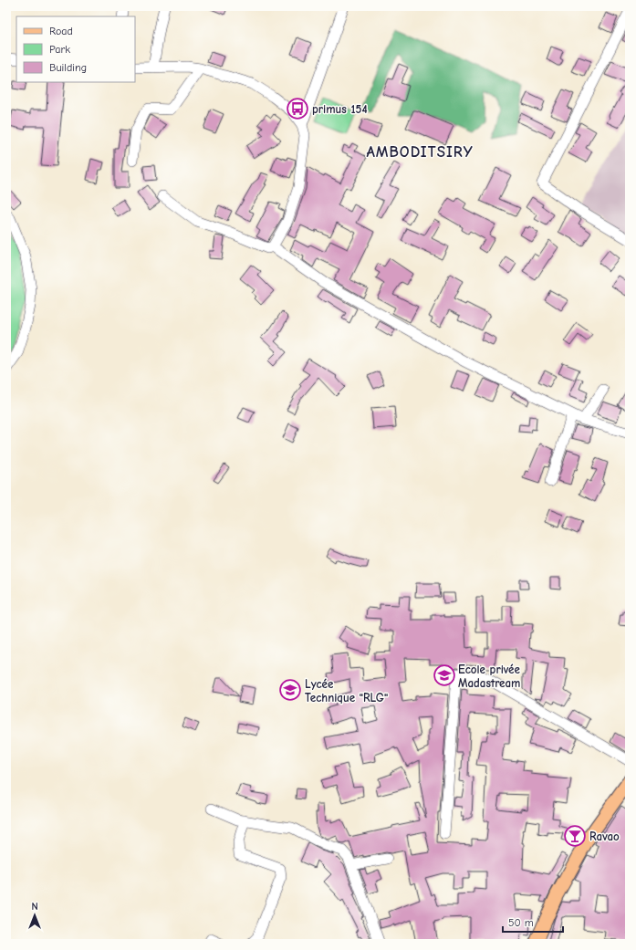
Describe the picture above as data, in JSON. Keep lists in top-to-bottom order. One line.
{"districts":["AMBODITSIRY"],"places":{"bus stop":["primus 154"],"school or university":["Ecole privée Madastream","Lycée Technique \"RLG\""],"bar":["Ravao"]},"legend":["Road","Park","Building"],"scale_bar":"50 m","north":"top"}
